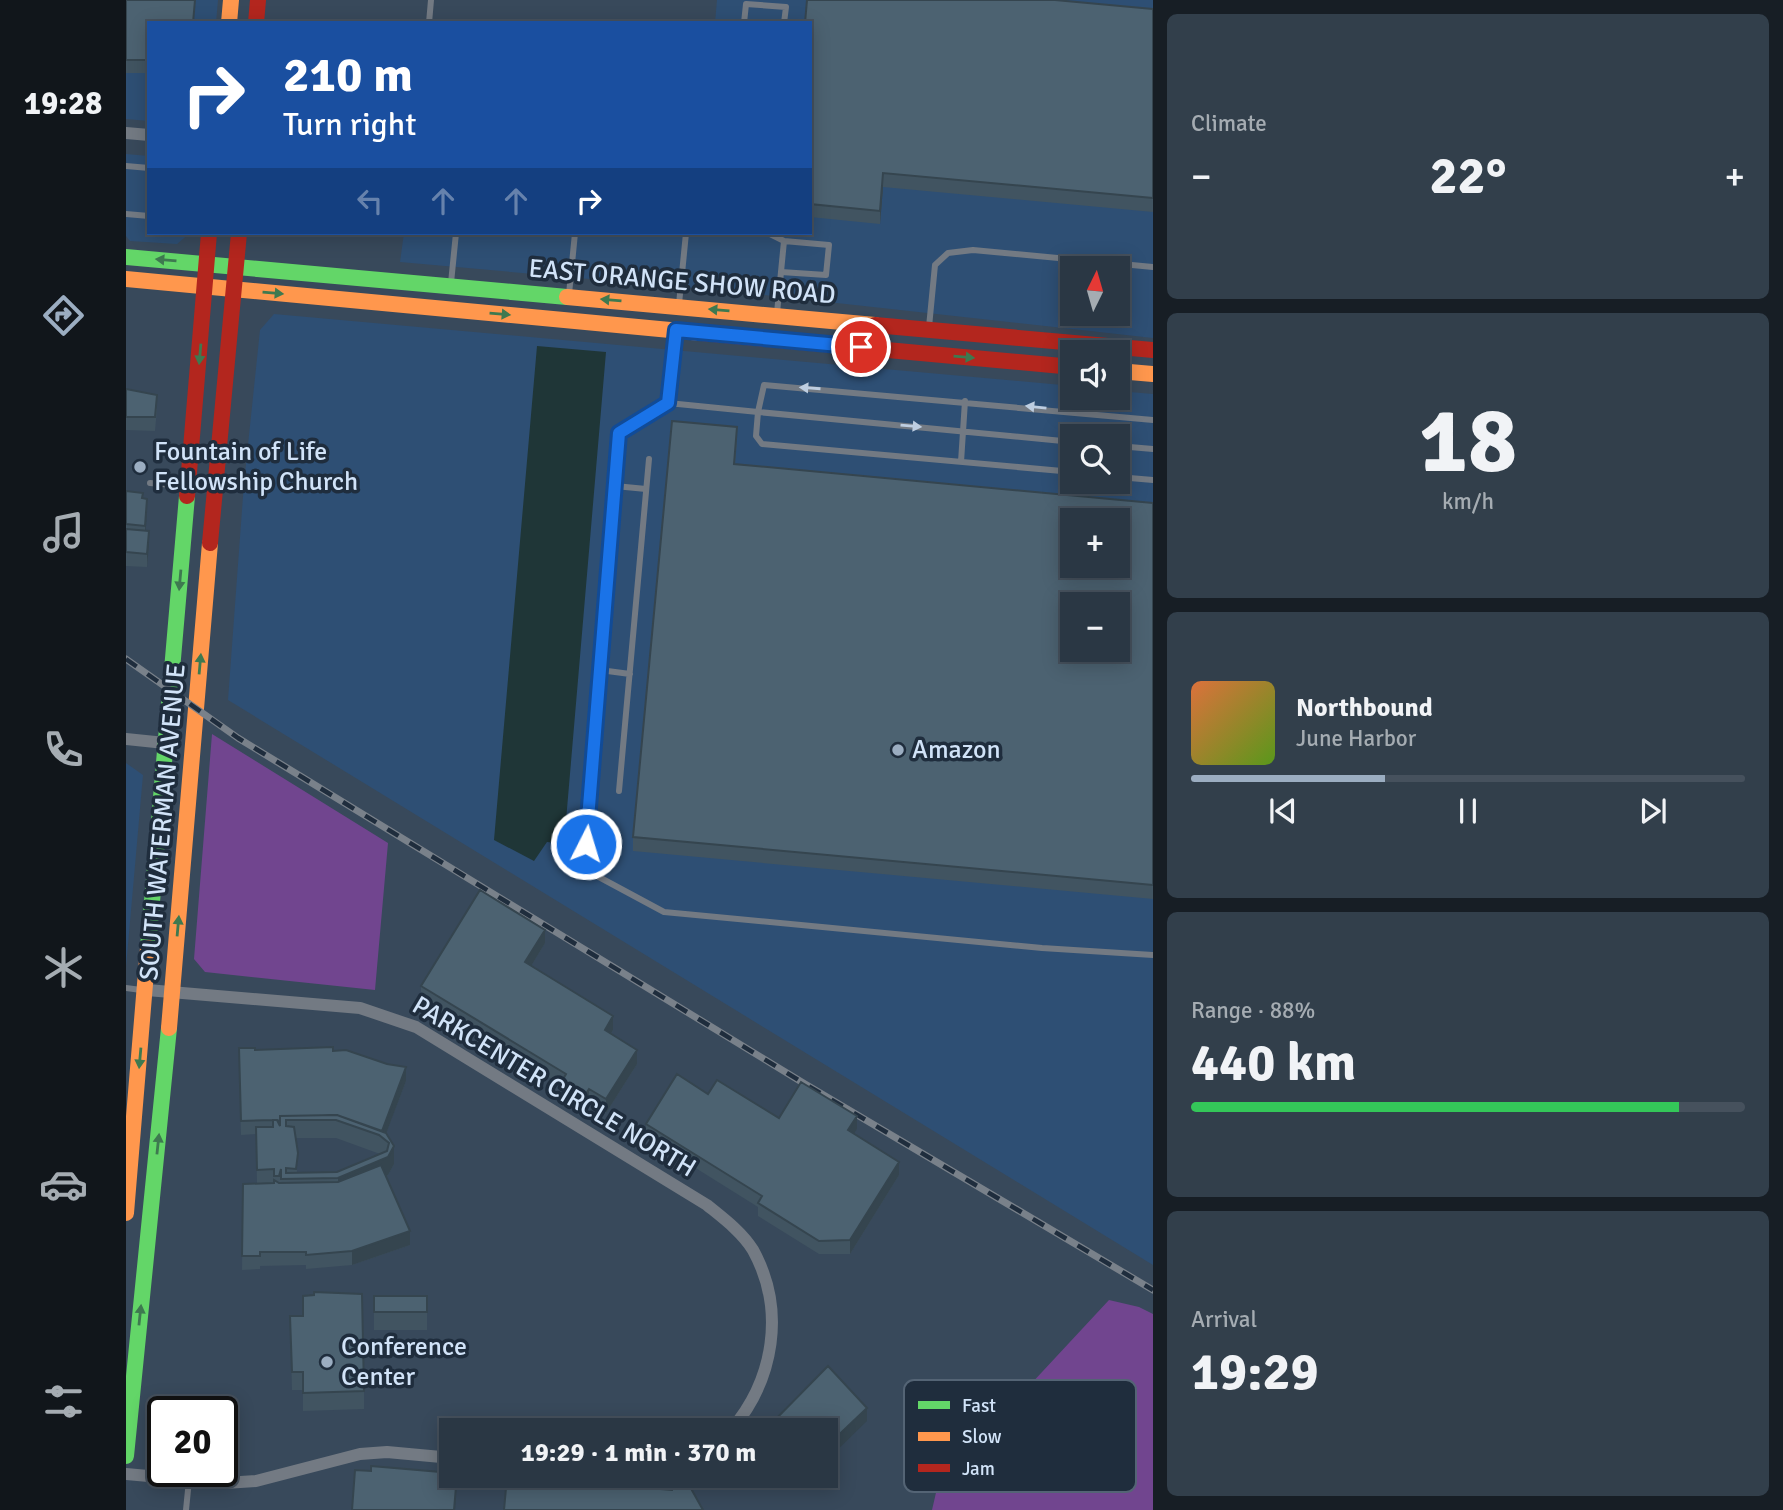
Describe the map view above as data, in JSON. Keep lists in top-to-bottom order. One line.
{"streets":{"main road":["EAST ORANGE SHOW ROAD","SOUTH WATERMAN AVENUE"],"street":["PARKCENTER CIRCLE NORTH"]},"crossings":[["EAST ORANGE SHOW ROAD","SOUTH WATERMAN AVENUE"],["SOUTH WATERMAN AVENUE","PARKCENTER CIRCLE NORTH"]],"places":["Fountain of Life Fellowship Church","Amazon","Conference Center"],"legend":["Fast","Slow","Jam"],"north":"top","page":{"tabs":"19:28","tile":["Climate",["18","km/h"],["Range · 88%","440 km"],["Arrival","19:29"]],"turn":["210 m","Turn right"],"heat":["−","22°","+"],"map_buttons":["+","−"],"song":["Northbound","June Harbor"],"limit":"20","trip":"19:29 · 1 min · 370 m"}}
